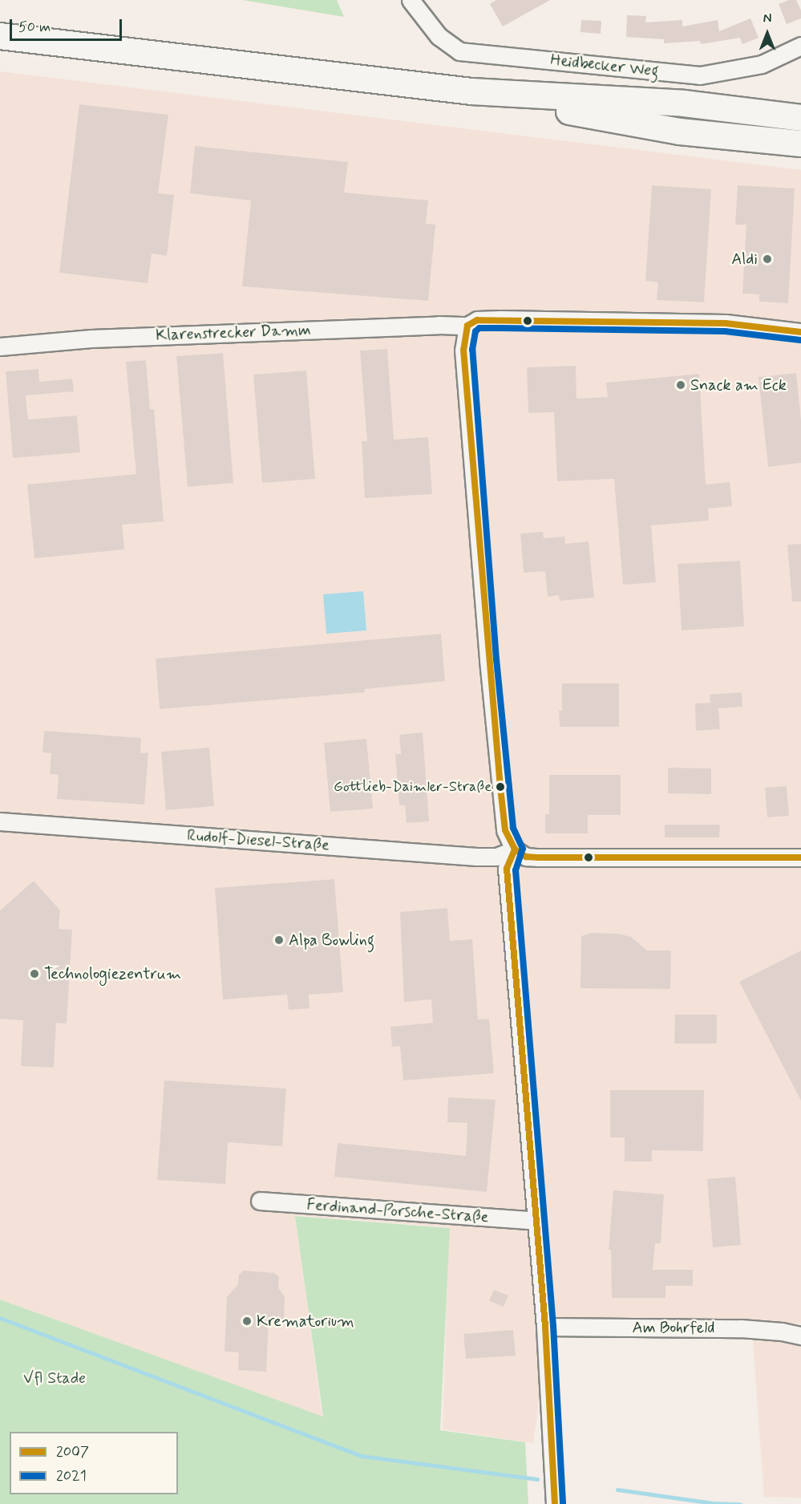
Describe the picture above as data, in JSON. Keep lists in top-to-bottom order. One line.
{"streets":{"street":["Heidbecker Weg","Klarenstrecker Damm","Rudolf-Diesel-Straße","Ferdinand-Porsche-Straße","Am Bohrfeld"]},"parks":["Vfl Stade"],"places":["Aldi","Snack am Eck","Gottlieb-Daimler-Straße","Alpa Bowling","Technologiezentrum","Krematorium"],"lines":["transit line 2007","transit line 2021"],"legend":["2007","2021"],"scale_bar":"50 m","north":"top"}
